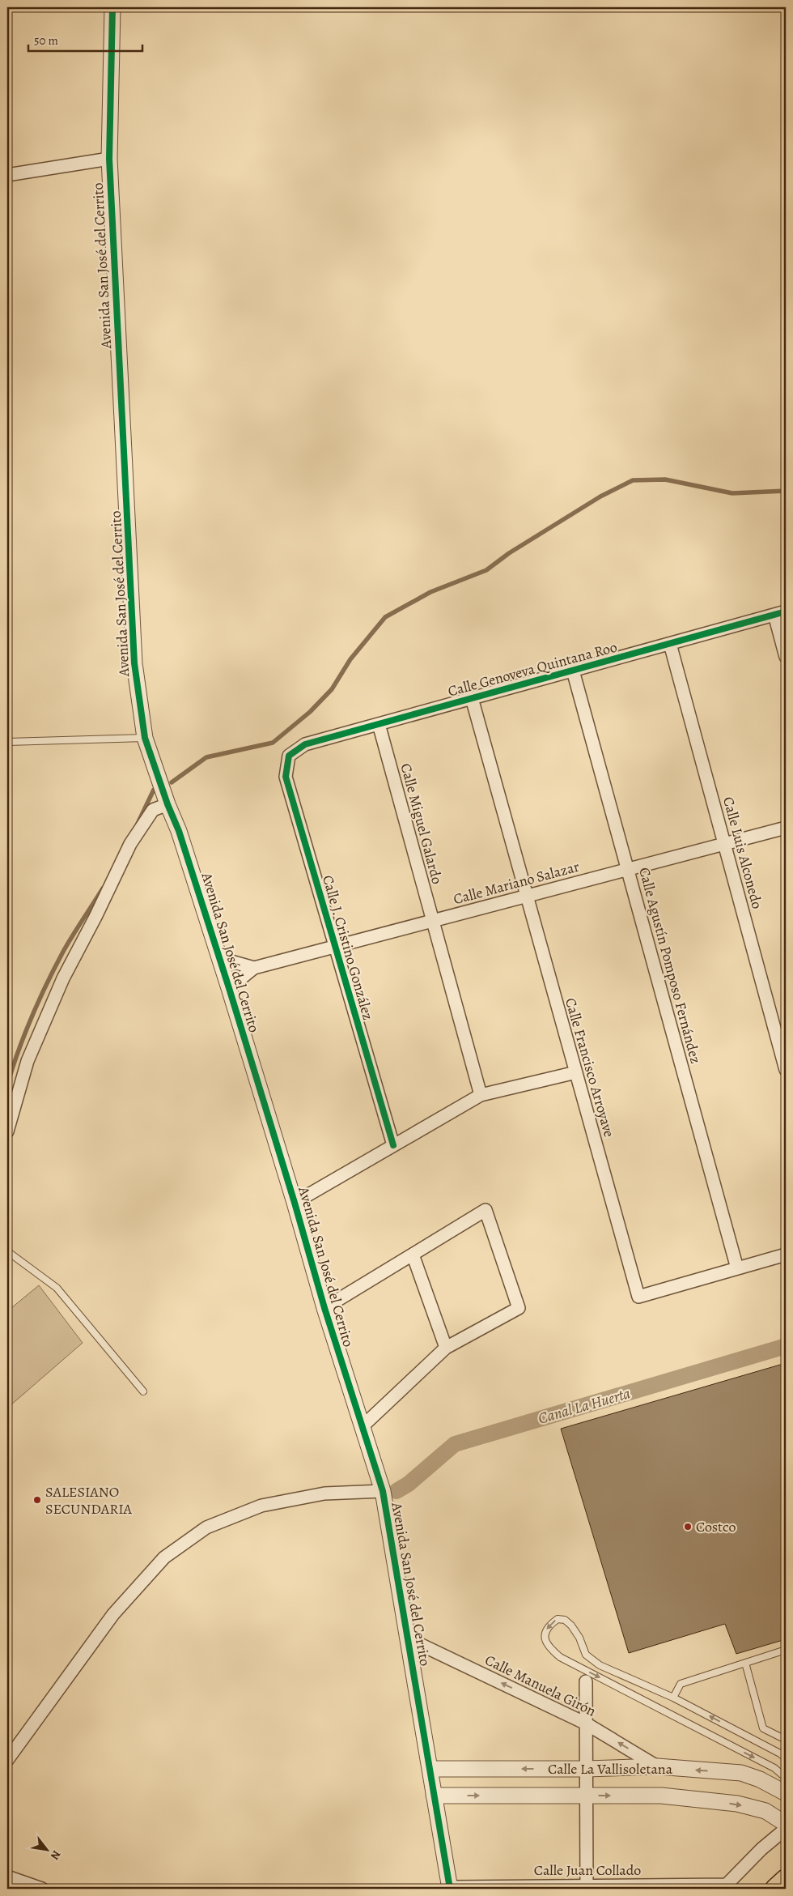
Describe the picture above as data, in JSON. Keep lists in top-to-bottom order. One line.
{"streets":{"street":["Avenida San José del Cerrito","Calle Genoveva Quintana Roo","Calle Miguel Galardo","Calle Luis Alconedo","Calle Mariano Salazar","Calle J. Cristino González","Calle Agustín Pomposo Fernández","Calle Francisco Arroyave","Calle Manuela Girón","Calle La Vallisoletana","Calle Juan Collado"]},"crossings":[["Avenida San José del Cerrito","Calle Mariano Salazar"],["Avenida San José del Cerrito","Calle Manuela Girón"],["Avenida San José del Cerrito","Calle La Vallisoletana"],["Avenida San José del Cerrito","Calle Juan Collado"],["Calle Genoveva Quintana Roo","Calle Miguel Galardo"],["Calle Genoveva Quintana Roo","Calle Luis Alconedo"],["Calle Genoveva Quintana Roo","Calle J. Cristino González"],["Calle Genoveva Quintana Roo","Calle Agustín Pomposo Fernández"],["Calle Genoveva Quintana Roo","Calle Francisco Arroyave"],["Calle Miguel Galardo","Calle Mariano Salazar"],["Calle Luis Alconedo","Calle Mariano Salazar"],["Calle Mariano Salazar","Calle J. Cristino González"],["Calle Mariano Salazar","Calle Agustín Pomposo Fernández"],["Calle Mariano Salazar","Calle Francisco Arroyave"],["Calle Agustín Pomposo Fernández","Calle Francisco Arroyave"],["Calle Manuela Girón","Calle La Vallisoletana"]],"one_way":["Calle Manuela Girón"],"water":["Canal La Huerta"],"places":["SALESIANO SECUNDARIA","Costco"],"scale_bar":"50 m","north":"bottom right"}
